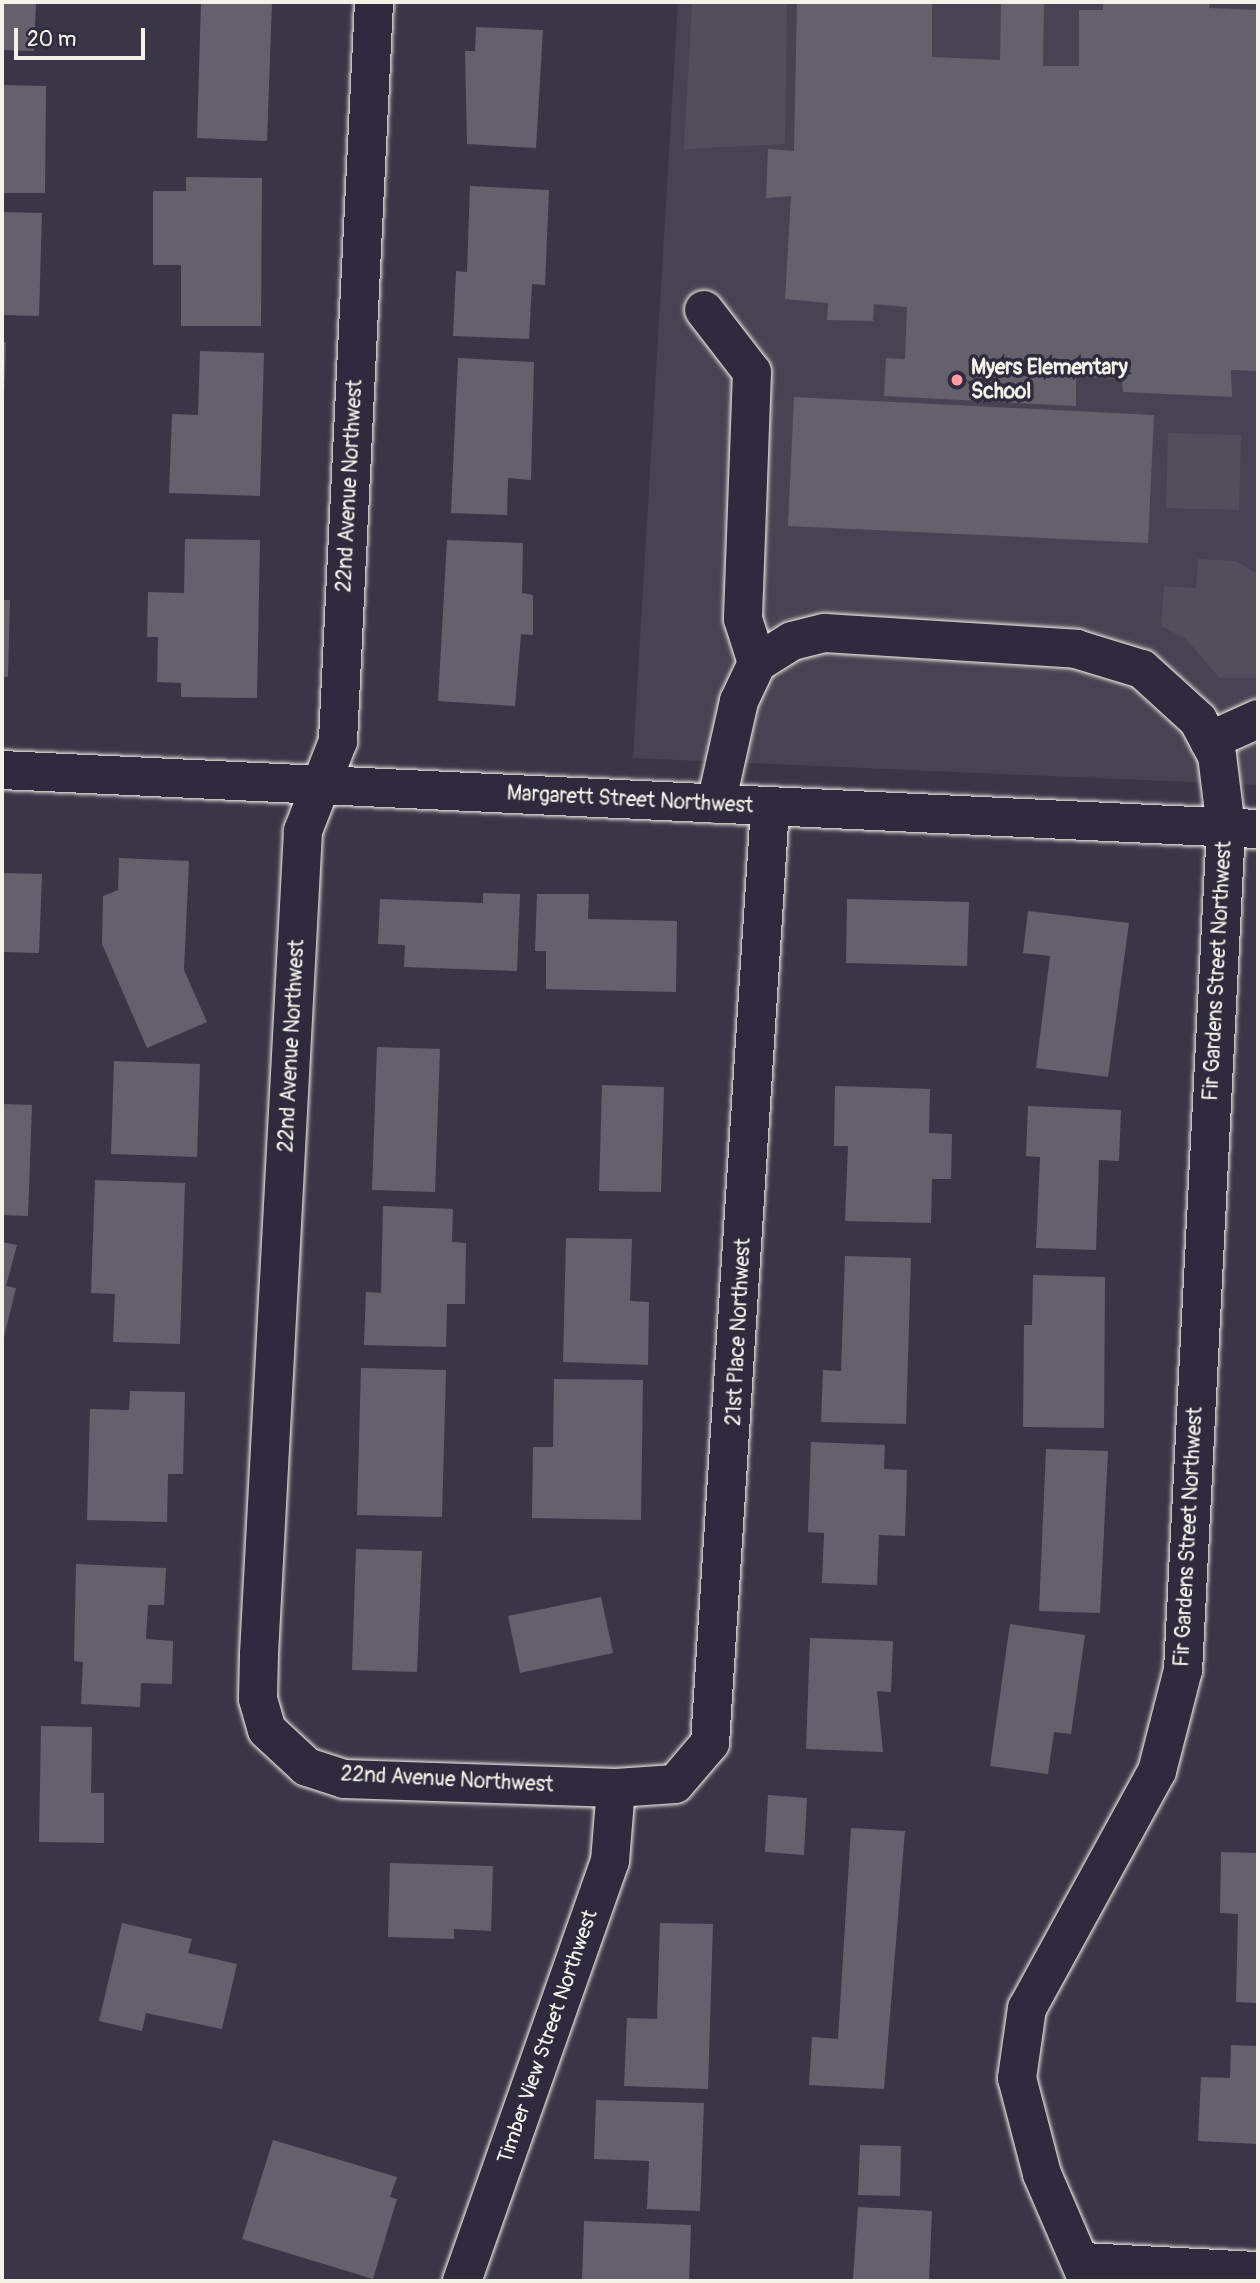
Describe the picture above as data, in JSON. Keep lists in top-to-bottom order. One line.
{"streets":{"street":["22nd Avenue Northwest","Margarett Street Northwest","Fir Gardens Street Northwest","21st Place Northwest","Timber View Street Northwest"]},"crossings":[["22nd Avenue Northwest","Margarett Street Northwest"],["22nd Avenue Northwest","21st Place Northwest"],["22nd Avenue Northwest","Timber View Street Northwest"],["Margarett Street Northwest","Fir Gardens Street Northwest"],["Margarett Street Northwest","21st Place Northwest"],["21st Place Northwest","Timber View Street Northwest"]],"places":["Myers Elementary School"],"scale_bar":"20 m"}
